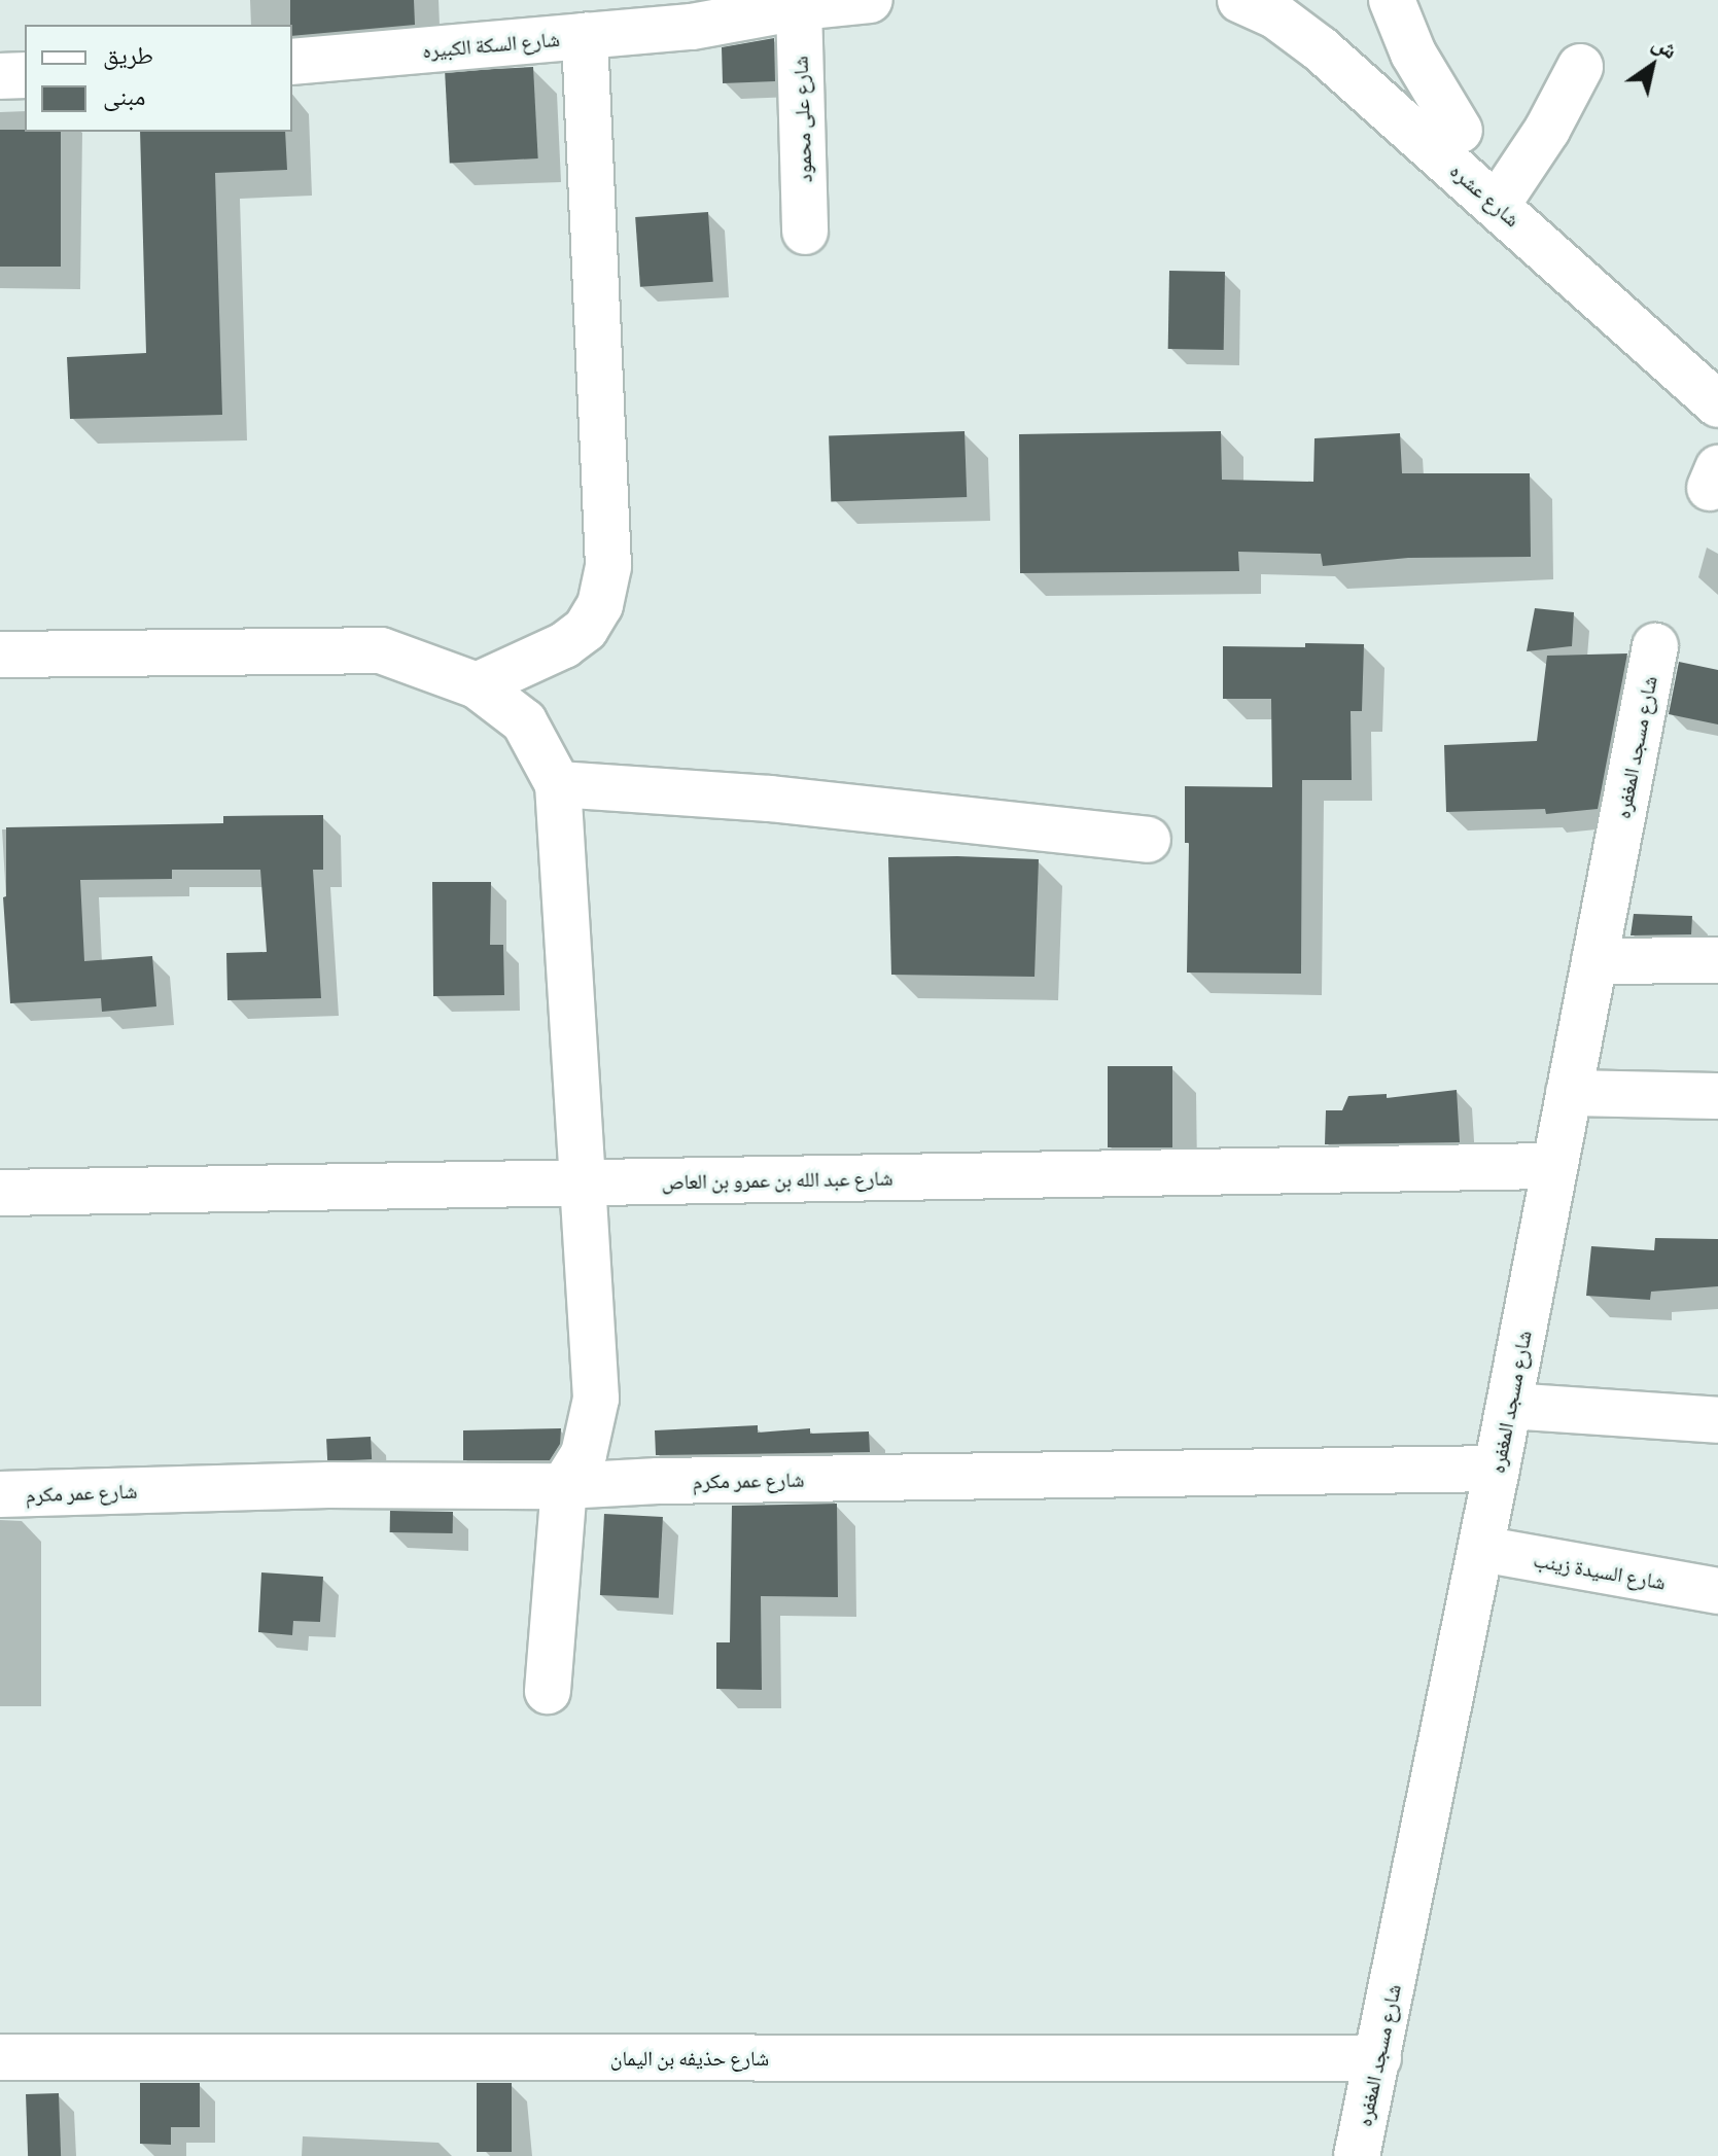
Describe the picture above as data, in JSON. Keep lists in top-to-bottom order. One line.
{"streets":{"street":["شارع السكة الكبيره","شارع على محمود","شارع عشره","شارع مسجد المغفره","شارع عبد الله بن عمرو بن العاص","شارع عمر مكرم","شارع السيدة زينب","شارع حذيفه بن اليمان"]},"crossings":[["شارع مسجد المغفره","شارع عبد الله بن عمرو بن العاص"],["شارع مسجد المغفره","شارع عمر مكرم"],["شارع مسجد المغفره","شارع السيدة زينب"],["شارع مسجد المغفره","شارع حذيفه بن اليمان"]],"legend":["طريق","مبنى"],"north":"top right"}
